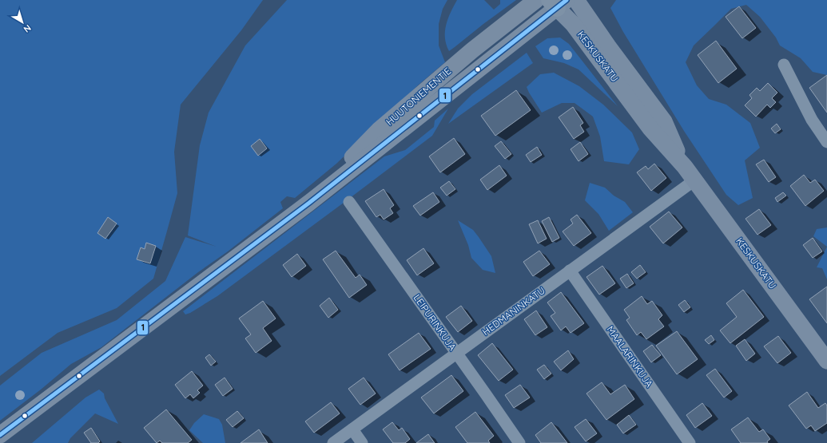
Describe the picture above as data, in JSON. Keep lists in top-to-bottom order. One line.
{"streets":{"main road":["KESKUSKATU","HUUTONIEMENTIE"],"street":["HEDMANINKATU","LEIPURINKUJA","MAALARINKUJA"]},"crossings":[["KESKUSKATU","HUUTONIEMENTIE"],["KESKUSKATU","HEDMANINKATU"],["HEDMANINKATU","LEIPURINKUJA"],["HEDMANINKATU","MAALARINKUJA"]],"lines":["transit line 1"],"north":"bottom right"}
